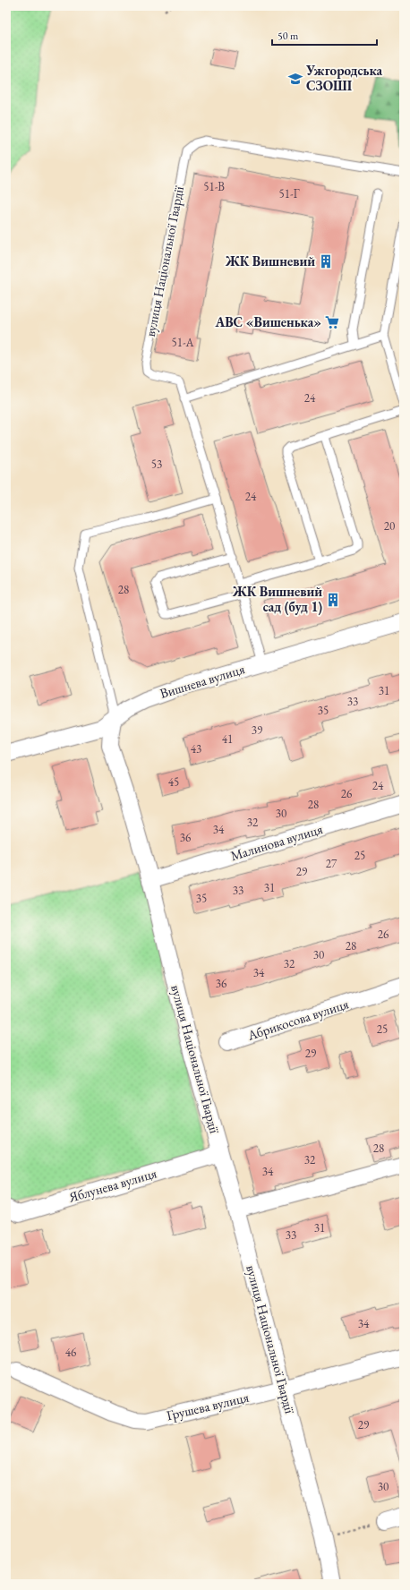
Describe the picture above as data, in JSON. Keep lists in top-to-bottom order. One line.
{"streets":{"street":["вулиця Національної Гвардії","Вишнева вулиця","Малинова вулиця","Абрикосова вулиця","Яблунева вулиця","Грушева вулиця"]},"crossings":[["вулиця Національної Гвардії","Вишнева вулиця"],["вулиця Національної Гвардії","Малинова вулиця"],["вулиця Національної Гвардії","Яблунева вулиця"],["вулиця Національної Гвардії","Грушева вулиця"]],"places":{"school or university":["Ужгородська СЗОШІ"],"building":["ЖК Вишневий","ЖК Вишневий сад (буд 1)"],"supermarket":["ABC «Вишенька»"]},"house_numbers":["51-В","51-Г","51-А","24","53","24","20","28","31","33","35","39","41","43","45","24","26","28","30","32","34","36","25","27","29","31","33","35","26","28","30","32","34","36","25","29","28","32","34","31","33","34","46","29","30"],"scale_bar":"50 m"}
